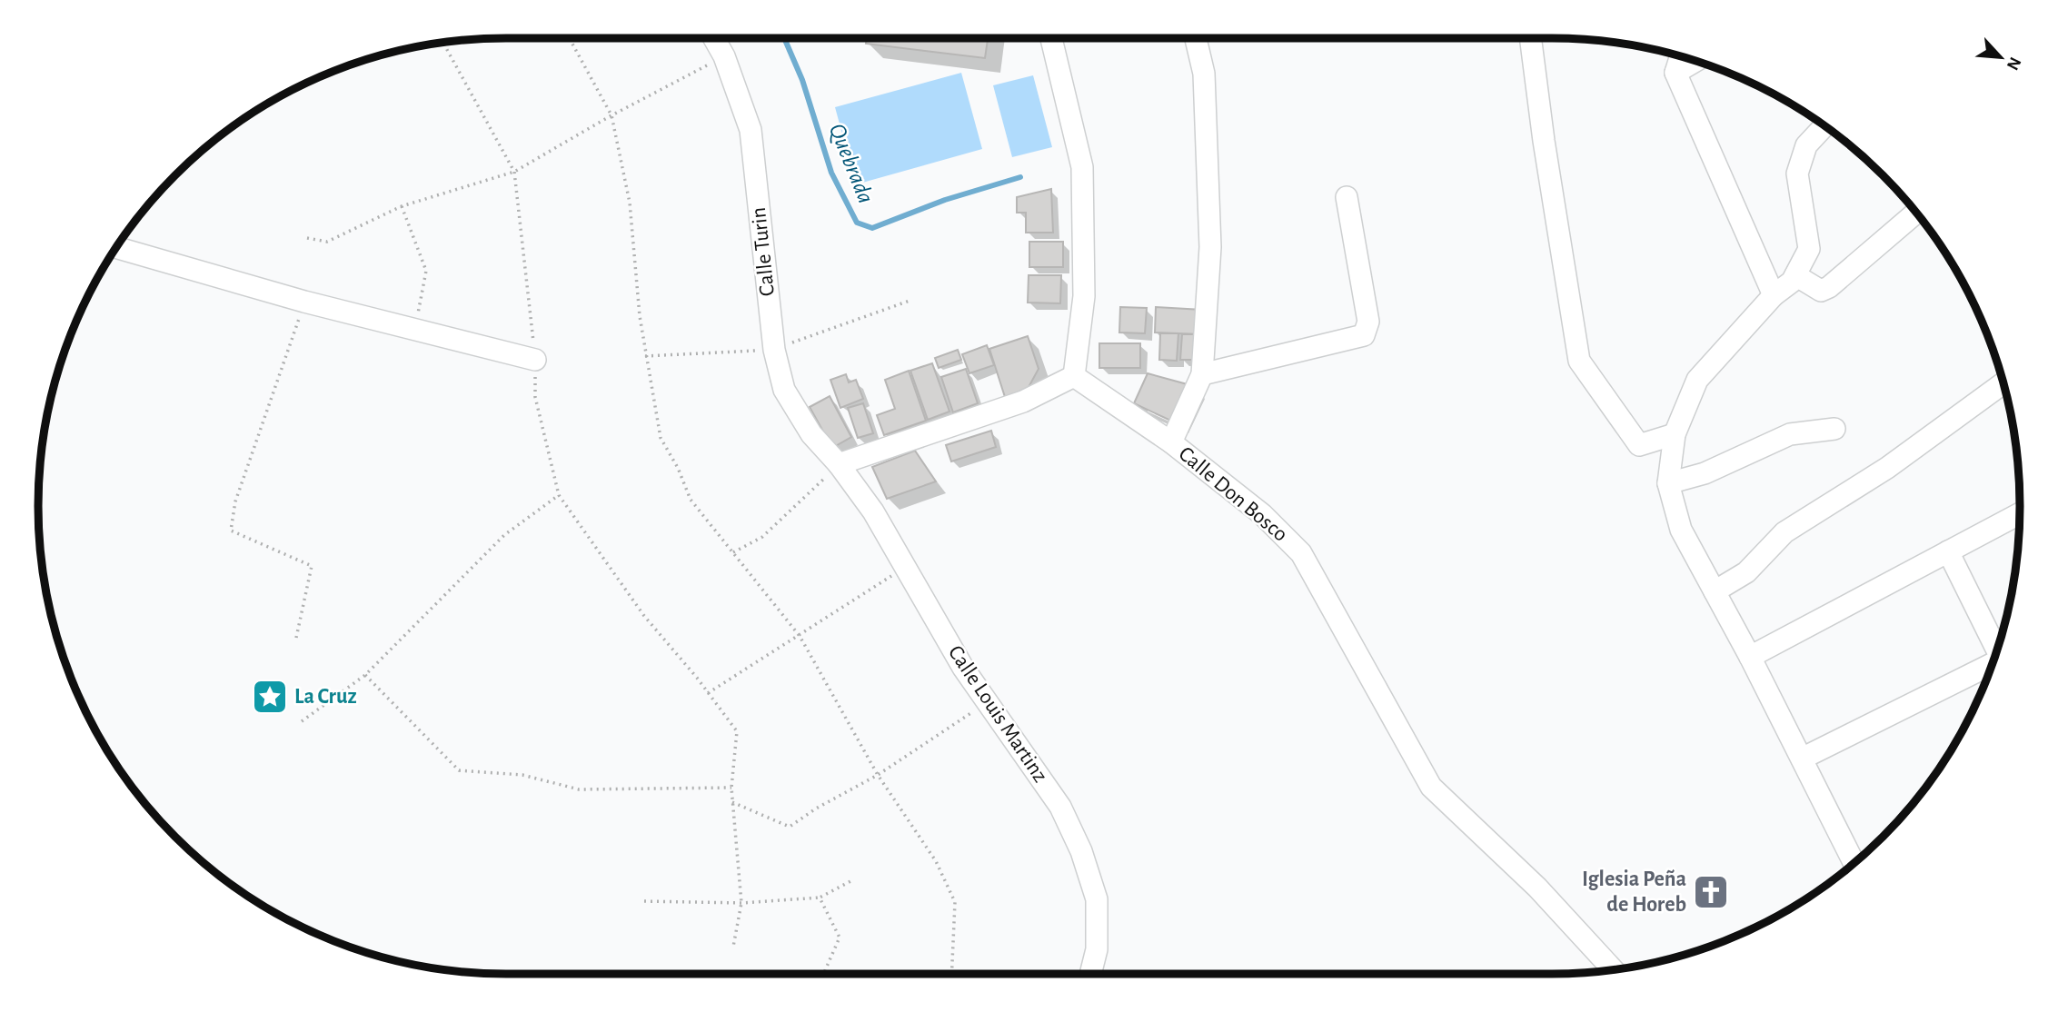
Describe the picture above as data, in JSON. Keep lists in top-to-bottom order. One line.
{"streets":{"street":["Calle Turin","Calle Don Bosco","Calle Louis Martinz"]},"crossings":[["Calle Turin","Calle Louis Martinz"]],"water":["Quebrada"],"places":{"place":["La Cruz"],"church":["Iglesia Peña de Horeb"]},"north":"bottom right"}
